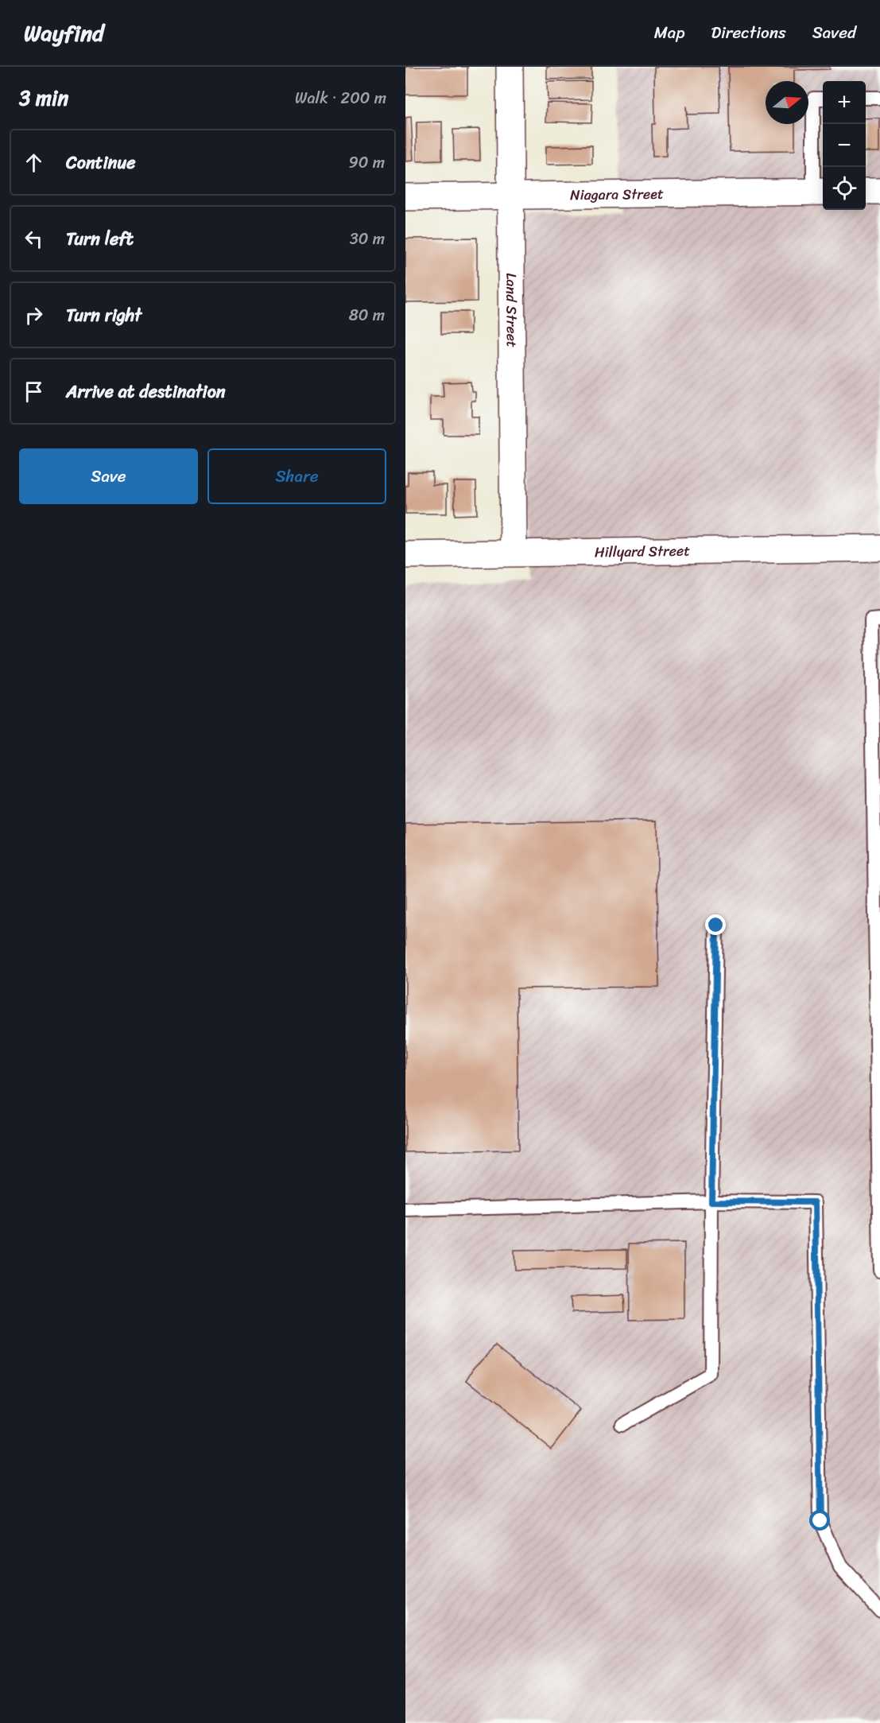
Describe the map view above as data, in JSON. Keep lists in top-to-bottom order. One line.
{"streets":{"street":["Niagara Street","Land Street","Hillyard Street"]},"crossings":[["Niagara Street","Land Street"],["Land Street","Hillyard Street"]],"north":"right","page":{"header":"Wayfind","nav":["Map","Directions","Saved"],"heading":["3 min","Walk · 200 m"],"map_buttons":["+","−"],"list":[["Continue","90 m"],["Turn left","30 m"],["Turn right","80 m"],"Arrive at destination"],"buttons":["Save","Share"]}}
